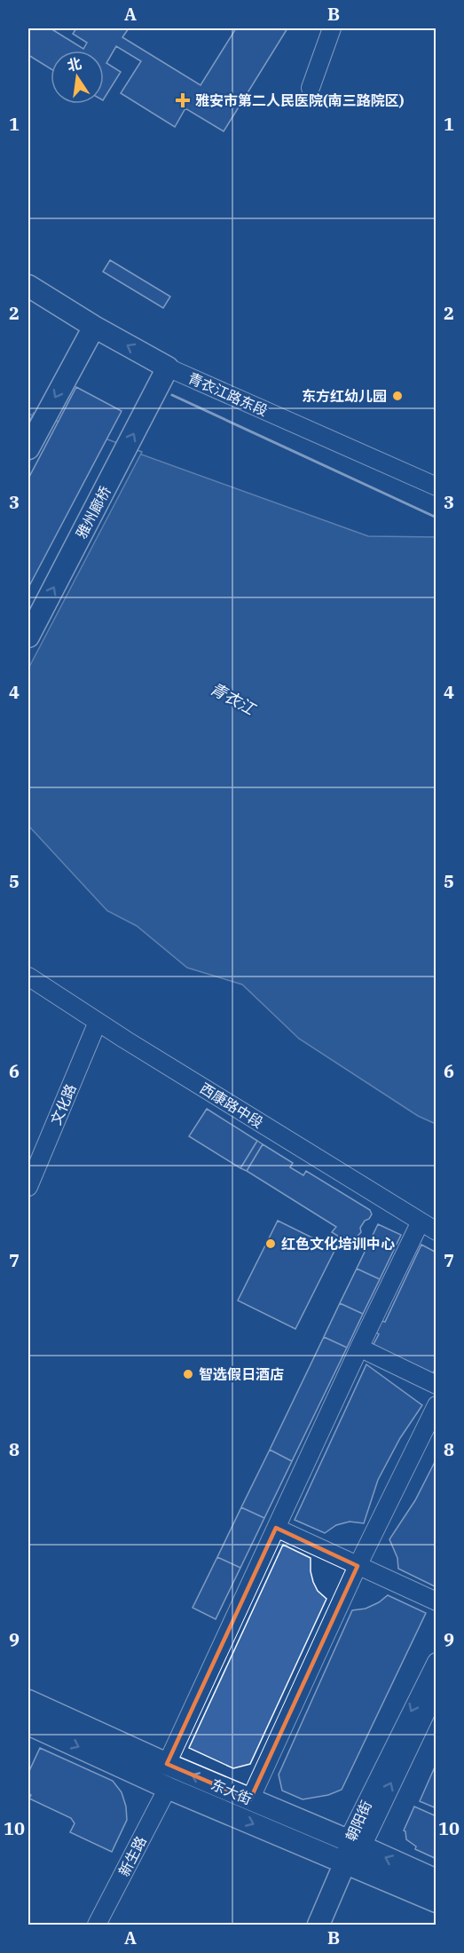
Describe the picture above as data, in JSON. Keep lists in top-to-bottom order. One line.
{"streets":{"main road":["青衣江路东段","雅州廊桥","东大街"],"street":["文化路","西康路中段","朝阳街","新生路"]},"crossings":[["青衣江路东段","雅州廊桥"],["文化路","西康路中段"],["东大街","朝阳街"],["东大街","新生路"]],"water":["青衣江"],"places":{"health":["雅安市第二人民医院(南三路院区)"],"other":["东方红幼儿园","红色文化培训中心","智选假日酒店"]},"north":"top","grid":{"columns":["A","B"],"rows":["1","2","3","4","5","6","7","8","9","10"]}}
